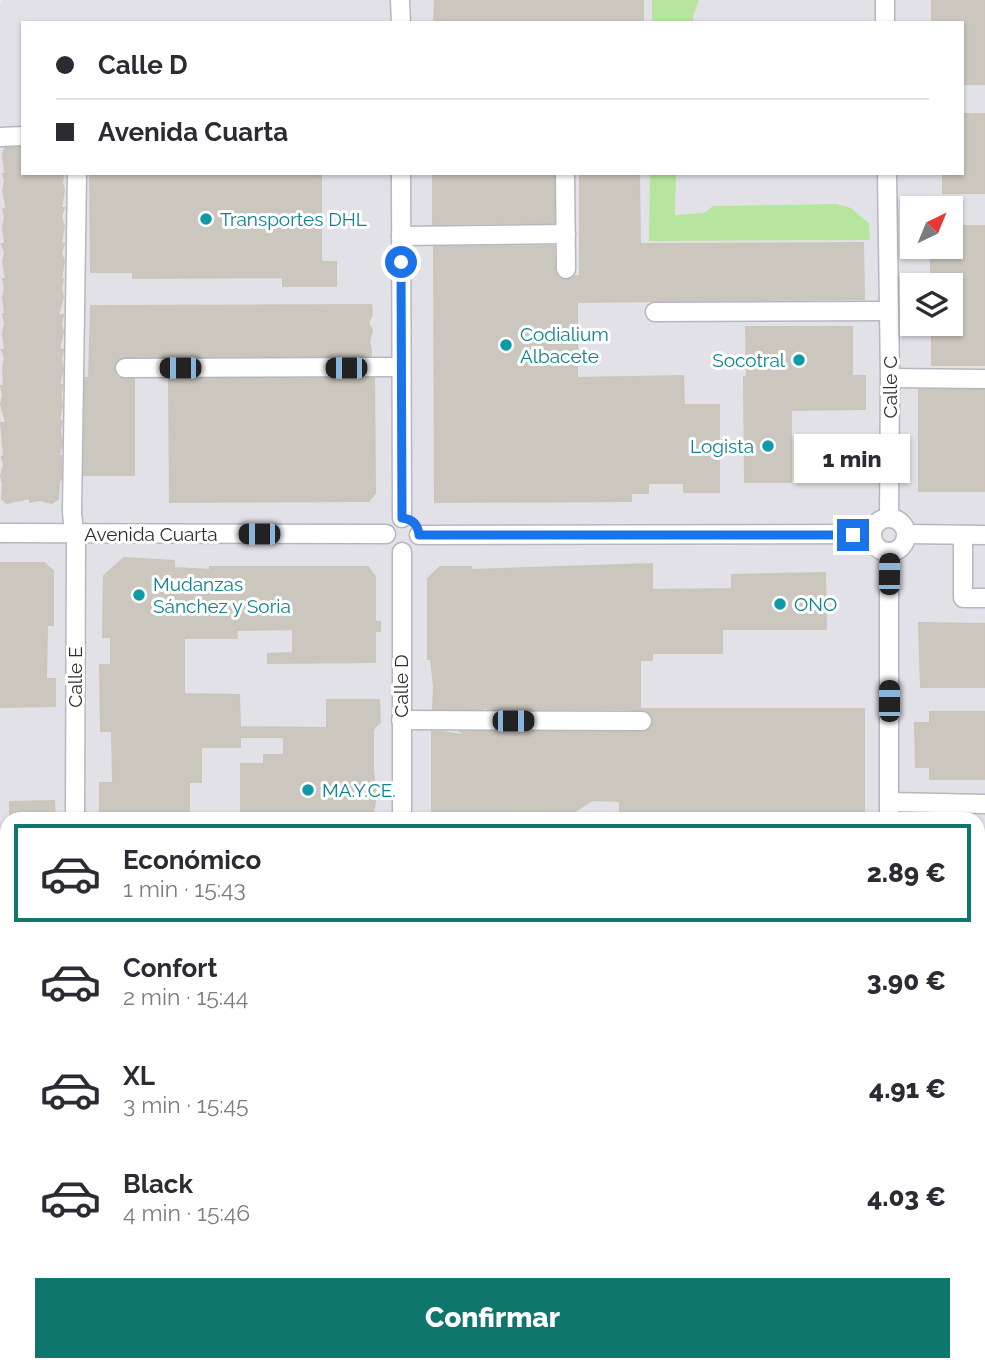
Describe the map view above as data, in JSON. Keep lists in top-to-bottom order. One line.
{"streets":{"street":["Calle C","Avenida Cuarta","Calle E","Calle D"]},"crossings":[["Avenida Cuarta","Calle E"],["Avenida Cuarta","Calle D"]],"places":["Transportes DHL","Codialium Albacete","Socotral","Logista","Mudanzas Sánchez y Soria","ONO","MA.Y.CE."],"north":"top right","page":{"banner":["Calle D","Avenida Cuarta"],"bubble":"1 min","list":[{"name":"Económico","note":"1 min · 15:43","value":"2.89 €"},{"name":"Confort","note":"2 min · 15:44","value":"3.90 €"},{"name":"XL","note":"3 min · 15:45","value":"4.91 €"},{"name":"Black","note":"4 min · 15:46","value":"4.03 €"}],"buttons":"Confirmar"}}
